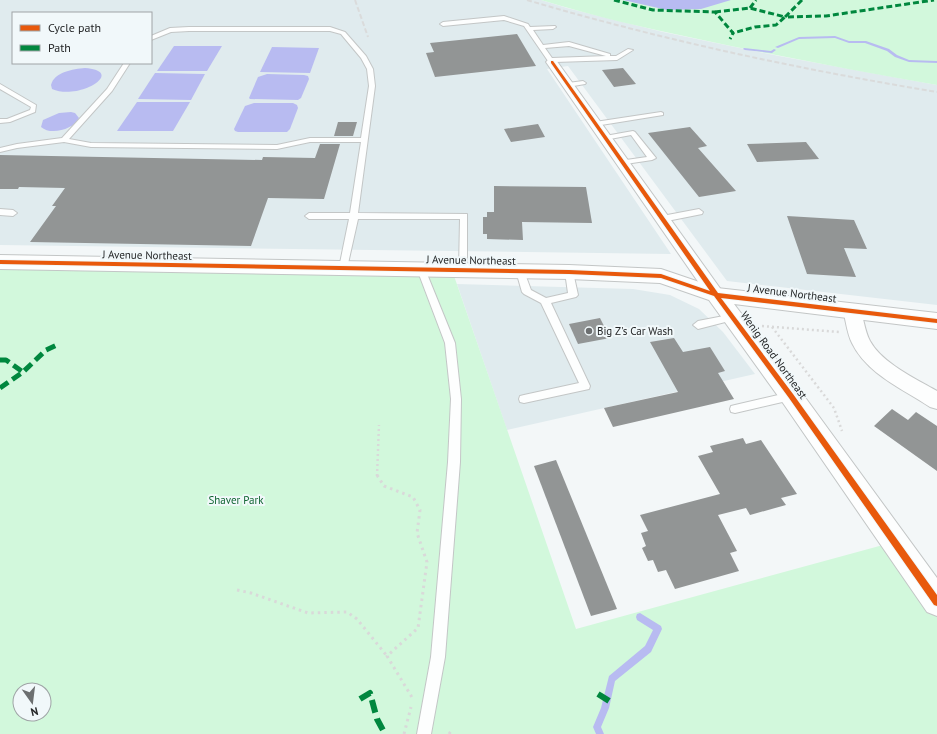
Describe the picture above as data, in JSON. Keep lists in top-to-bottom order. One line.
{"streets":{"street":["J Avenue Northeast","Wenig Road Northeast"]},"crossings":[["J Avenue Northeast","Wenig Road Northeast"]],"parks":["Shaver Park"],"places":["Big Z's Car Wash"],"legend":["Cycle path","Path"],"north":"bottom"}
